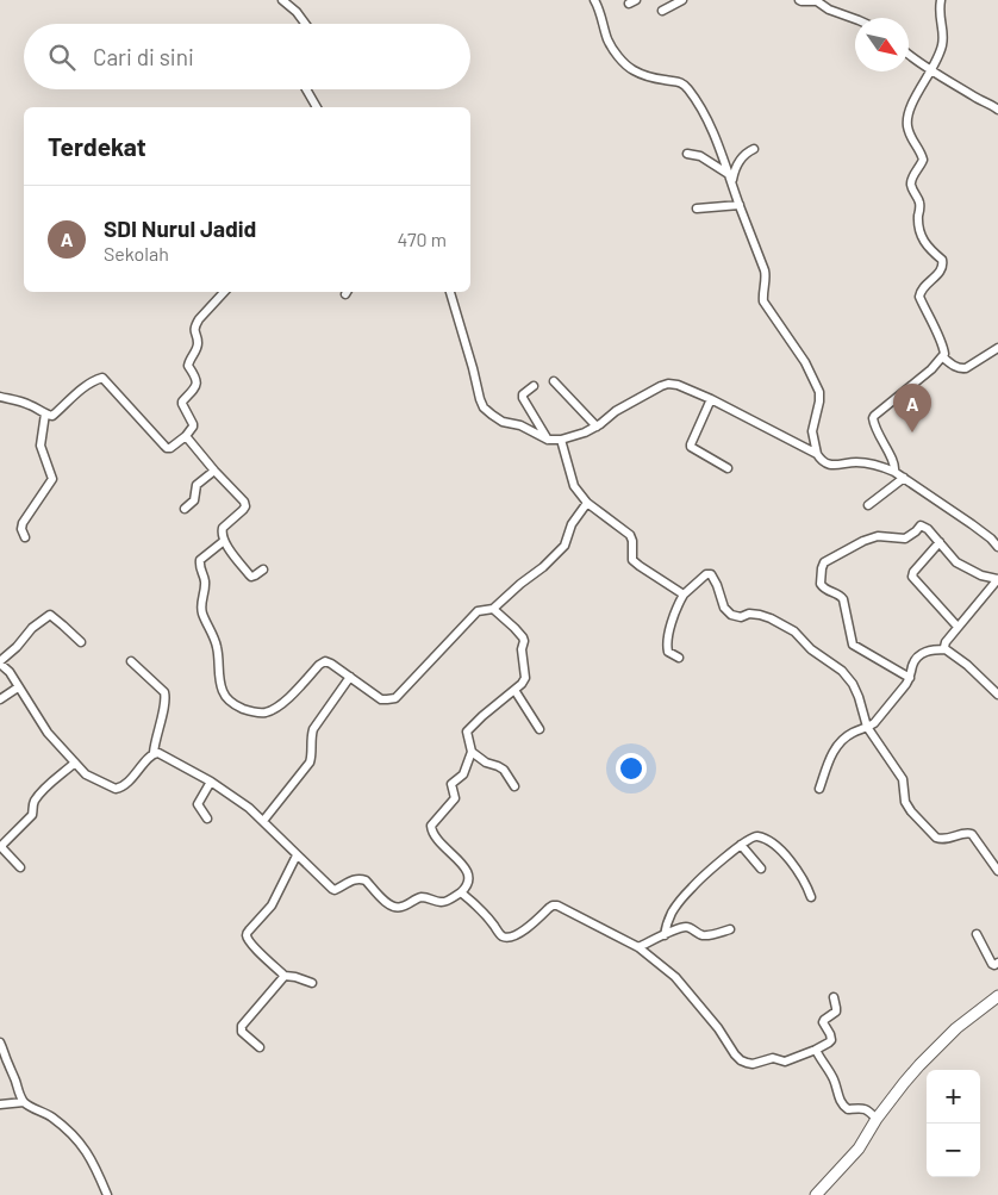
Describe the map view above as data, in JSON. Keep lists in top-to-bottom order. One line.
{"north":"bottom right","page":{"search":"Cari di sini","heading":"Terdekat","list":[{"mark":"A","name":"SDI Nurul Jadid","note":"Sekolah","value":"470 m"}],"pins":"A","map_buttons":["+","−"]}}
